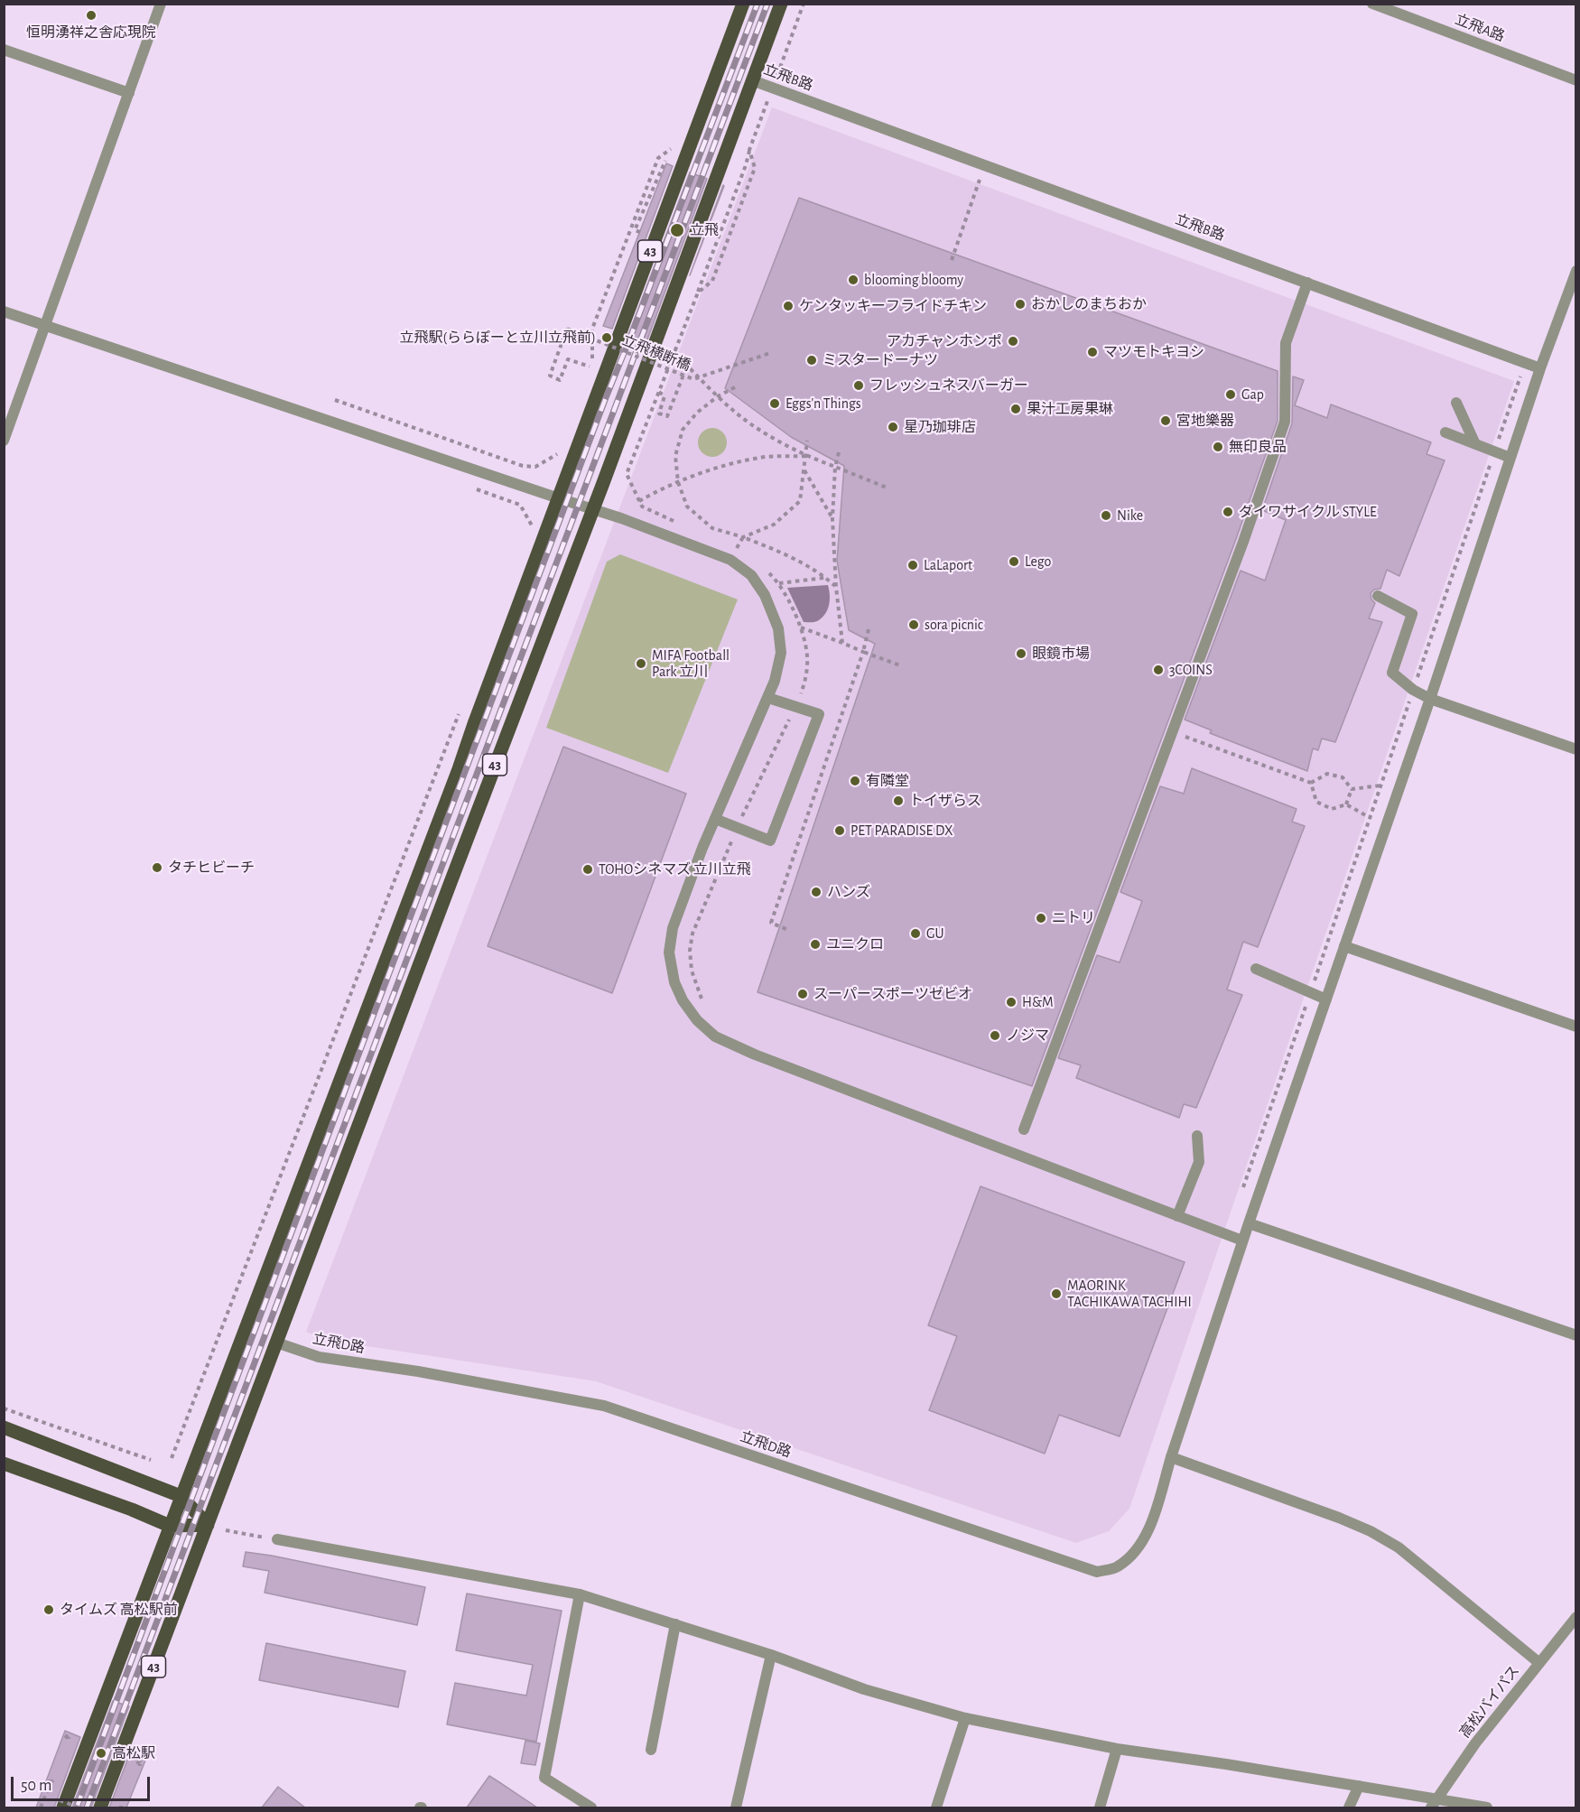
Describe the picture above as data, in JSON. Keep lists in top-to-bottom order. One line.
{"streets":{"main road":["43"],"street":["立飛A路","立飛B路","立飛D路","高松バイパス"],"path":["立飛横断橋"]},"crossings":[["立飛B路","43"],["立飛B路","立飛D路"],["43","立飛D路"]],"places":["恒明湧祥之舎応現院","立飛","blooming bloomy","おかしのまちおか","ケンタッキーフライドチキン","立飛駅(ららぽーと立川立飛前)","アカチャンホンポ","マツモトキヨシ","ミスタードーナツ","フレッシュネスバーガー","Gap","Eggs'n Things","果汁工房果琳","宮地樂器","星乃珈琲店","無印良品","ダイワサイクル STYLE","Nike","Lego","LaLaport","sora picnic","眼鏡市場","MIFA Football Park 立川","3COINS","有隣堂","トイザらス","PET PARADISE DX","タチヒビーチ","TOHOシネマズ 立川立飛","ハンズ","ニトリ","GU","ユニクロ","スーパースポーツゼビオ","H&M","ノジマ","MAORINK TACHIKAWA TACHIHI","タイムズ 高松駅前","高松駅"],"scale_bar":"50 m"}
